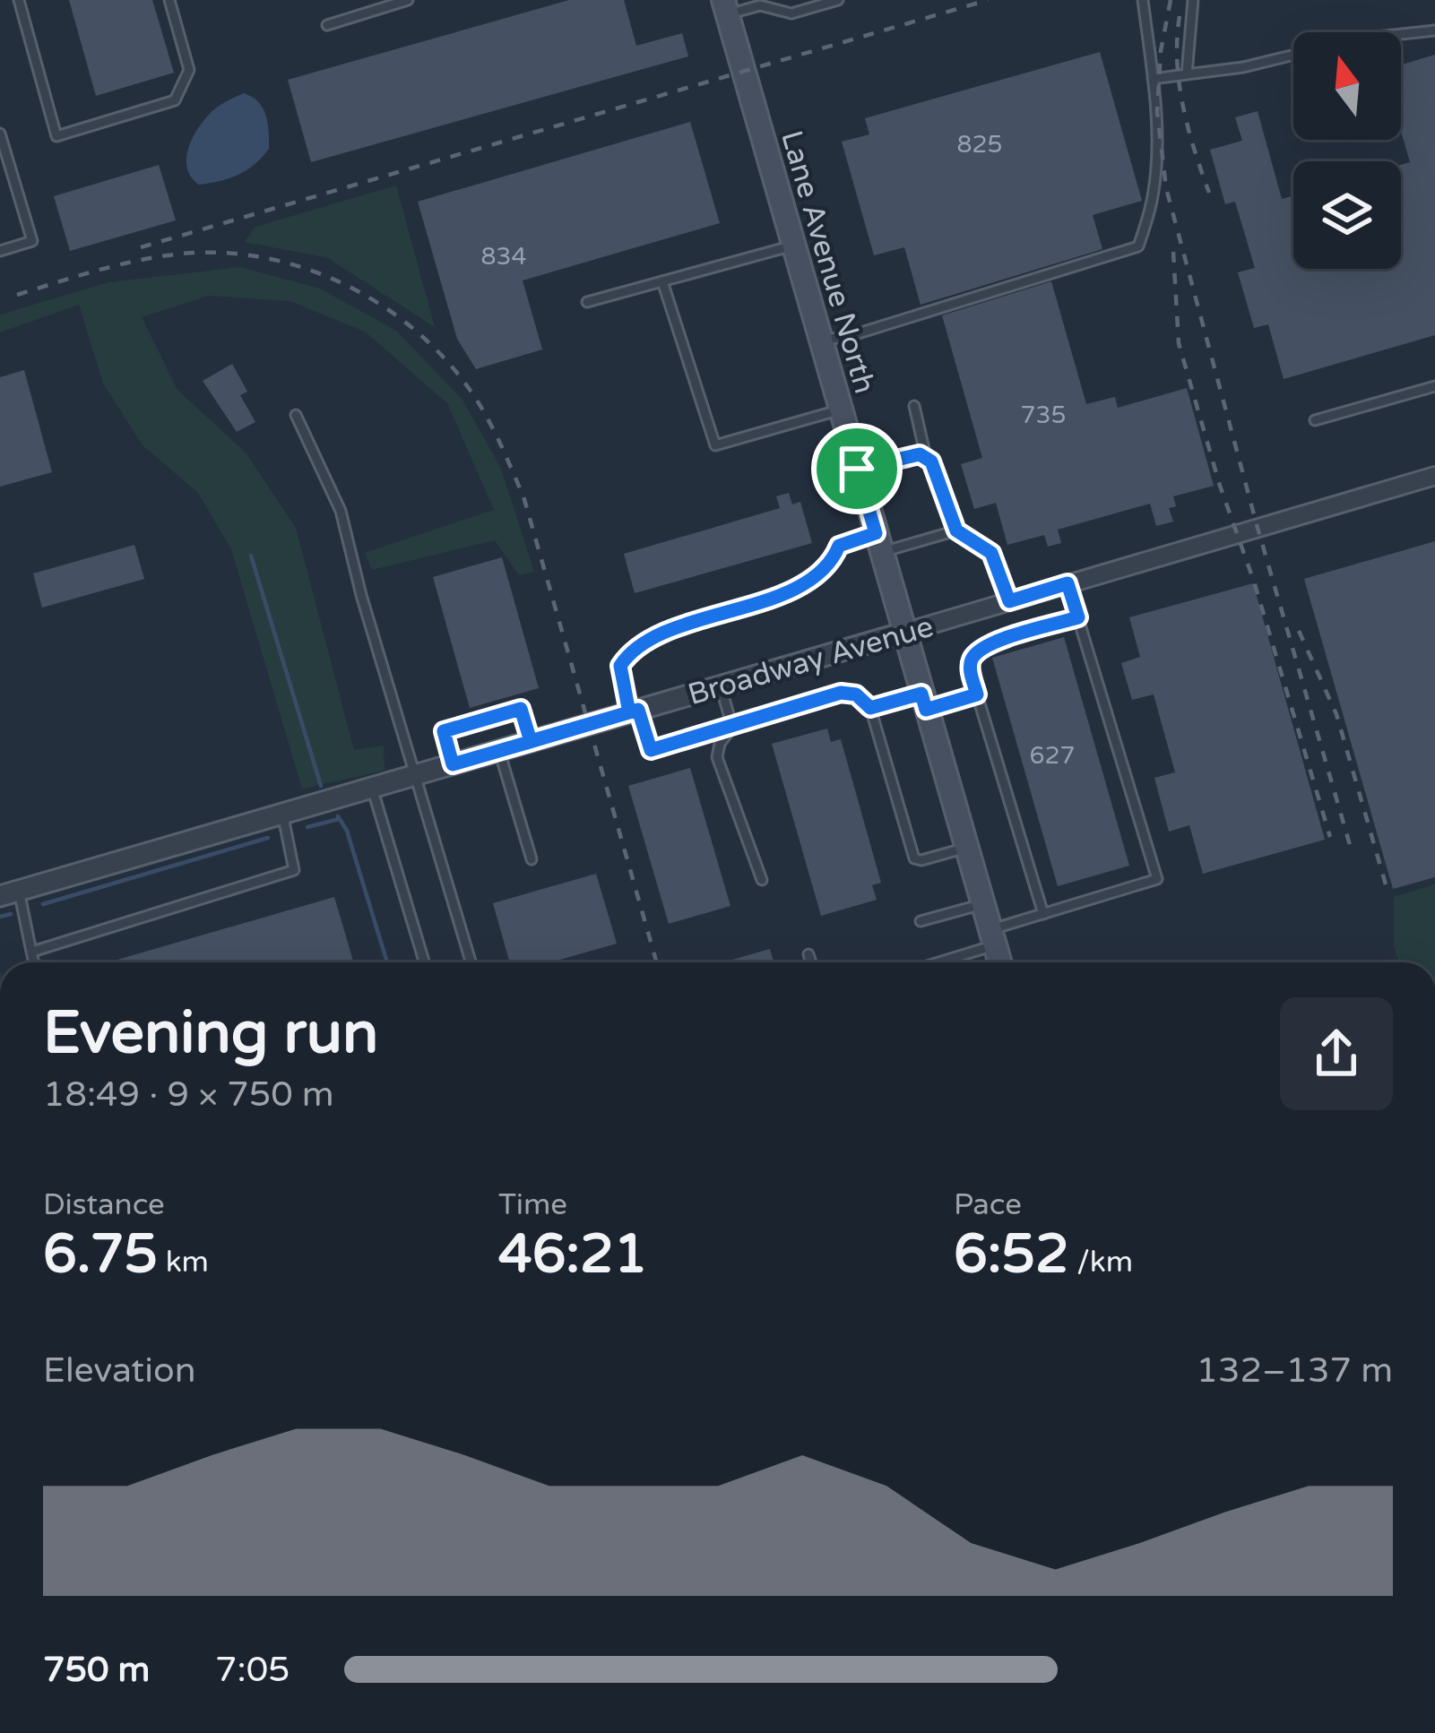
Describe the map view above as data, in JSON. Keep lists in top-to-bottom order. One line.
{"streets":{"main road":["Lane Avenue North"],"street":["Broadway Avenue"]},"crossings":[["Lane Avenue North","Broadway Avenue"]],"house_numbers":["825","834","735","627"],"north":"top","page":{"heading":["Evening run","18:49 · 9 × 750 m"],"stats":[["Distance","6.75 km"],["Time","46:21"],["Pace","6:52 /km"]],"chart":["Elevation","132–137 m"],"list":[{"name":"750 m","note":"7:05"}]}}
